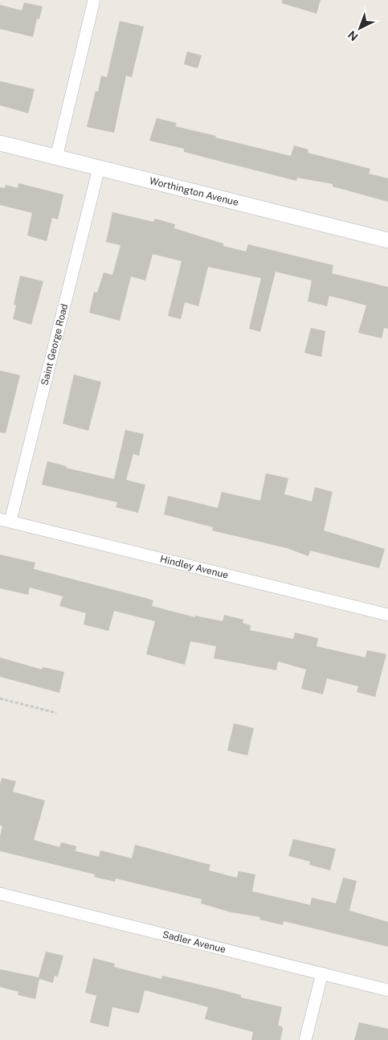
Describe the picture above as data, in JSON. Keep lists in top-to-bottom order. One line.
{"streets":{"street":["Worthington Avenue","Saint George Road","Hindley Avenue","Sadler Avenue"]},"crossings":[["Worthington Avenue","Saint George Road"],["Saint George Road","Hindley Avenue"]],"north":"bottom left"}
